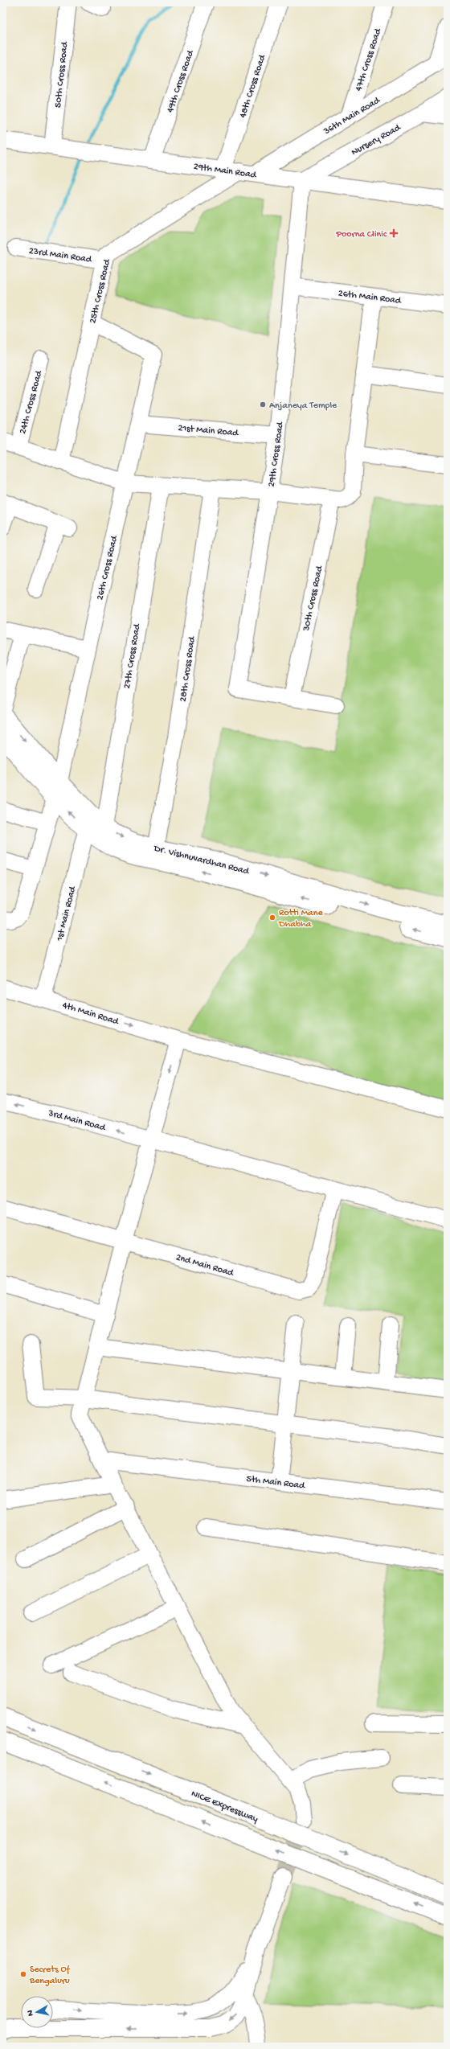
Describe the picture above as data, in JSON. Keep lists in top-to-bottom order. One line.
{"streets":{"main road":["Dr. Vishnuvardhan Road","NICE Expressway"],"street":["47th Cross Road","50th Cross Road","49th Cross Road","48th Cross Road","36th Main Road","Nursery Road","29th Main Road","23rd Main Road","25th Cross Road","26th Main Road","24th Cross Road","21st Main Road","29th Cross Road","26th Cross Road","30th Cross Road","27th Cross Road","28th Cross Road","1st Main Road","4th Main Road","3rd Main Road","2nd Main Road","5th Main Road"]},"crossings":[["47th Cross Road","36th Main Road"],["50th Cross Road","29th Main Road"],["49th Cross Road","29th Main Road"],["48th Cross Road","29th Main Road"],["36th Main Road","29th Main Road"],["Nursery Road","29th Main Road"],["Nursery Road","29th Cross Road"],["29th Main Road","25th Cross Road"],["29th Main Road","29th Cross Road"],["23rd Main Road","25th Cross Road"],["25th Cross Road","26th Cross Road"],["26th Main Road","29th Cross Road"],["21st Main Road","29th Cross Road"],["21st Main Road","26th Cross Road"],["29th Cross Road","30th Cross Road"],["26th Cross Road","Dr. Vishnuvardhan Road"],["27th Cross Road","Dr. Vishnuvardhan Road"],["28th Cross Road","Dr. Vishnuvardhan Road"],["Dr. Vishnuvardhan Road","1st Main Road"],["1st Main Road","4th Main Road"],["3rd Main Road","2nd Main Road"]],"places":{"health":["Poorna Clinic"],"other":["Anjaneya Temple","Rotti Mane Dhabha","Secrets Of Bengaluru"]},"north":"left"}
